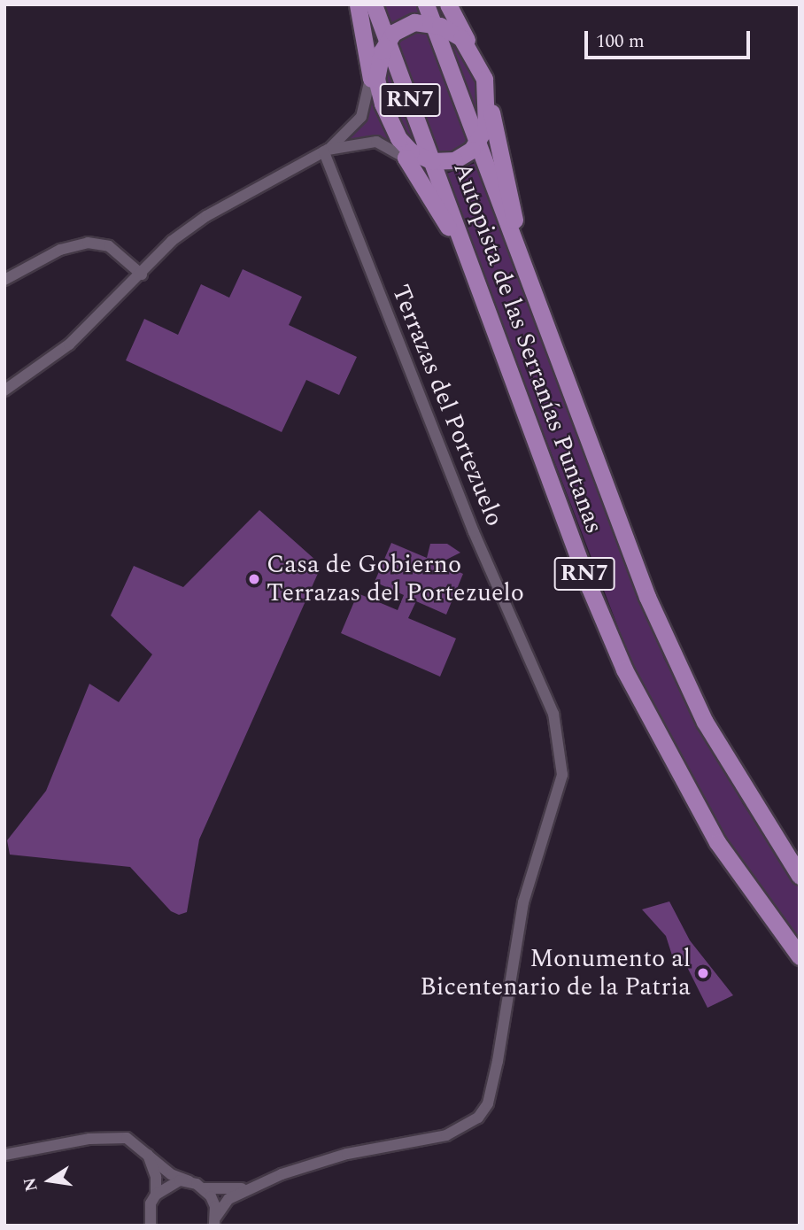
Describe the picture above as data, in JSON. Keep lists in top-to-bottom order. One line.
{"streets":{"highway":["RN7","Autopista de las Serranías Puntanas"],"street":["Terrazas del Portezuelo"]},"places":["Casa de Gobierno Terrazas del Portezuelo","Monumento al Bicentenario de la Patria"],"scale_bar":"100 m","north":"left"}
